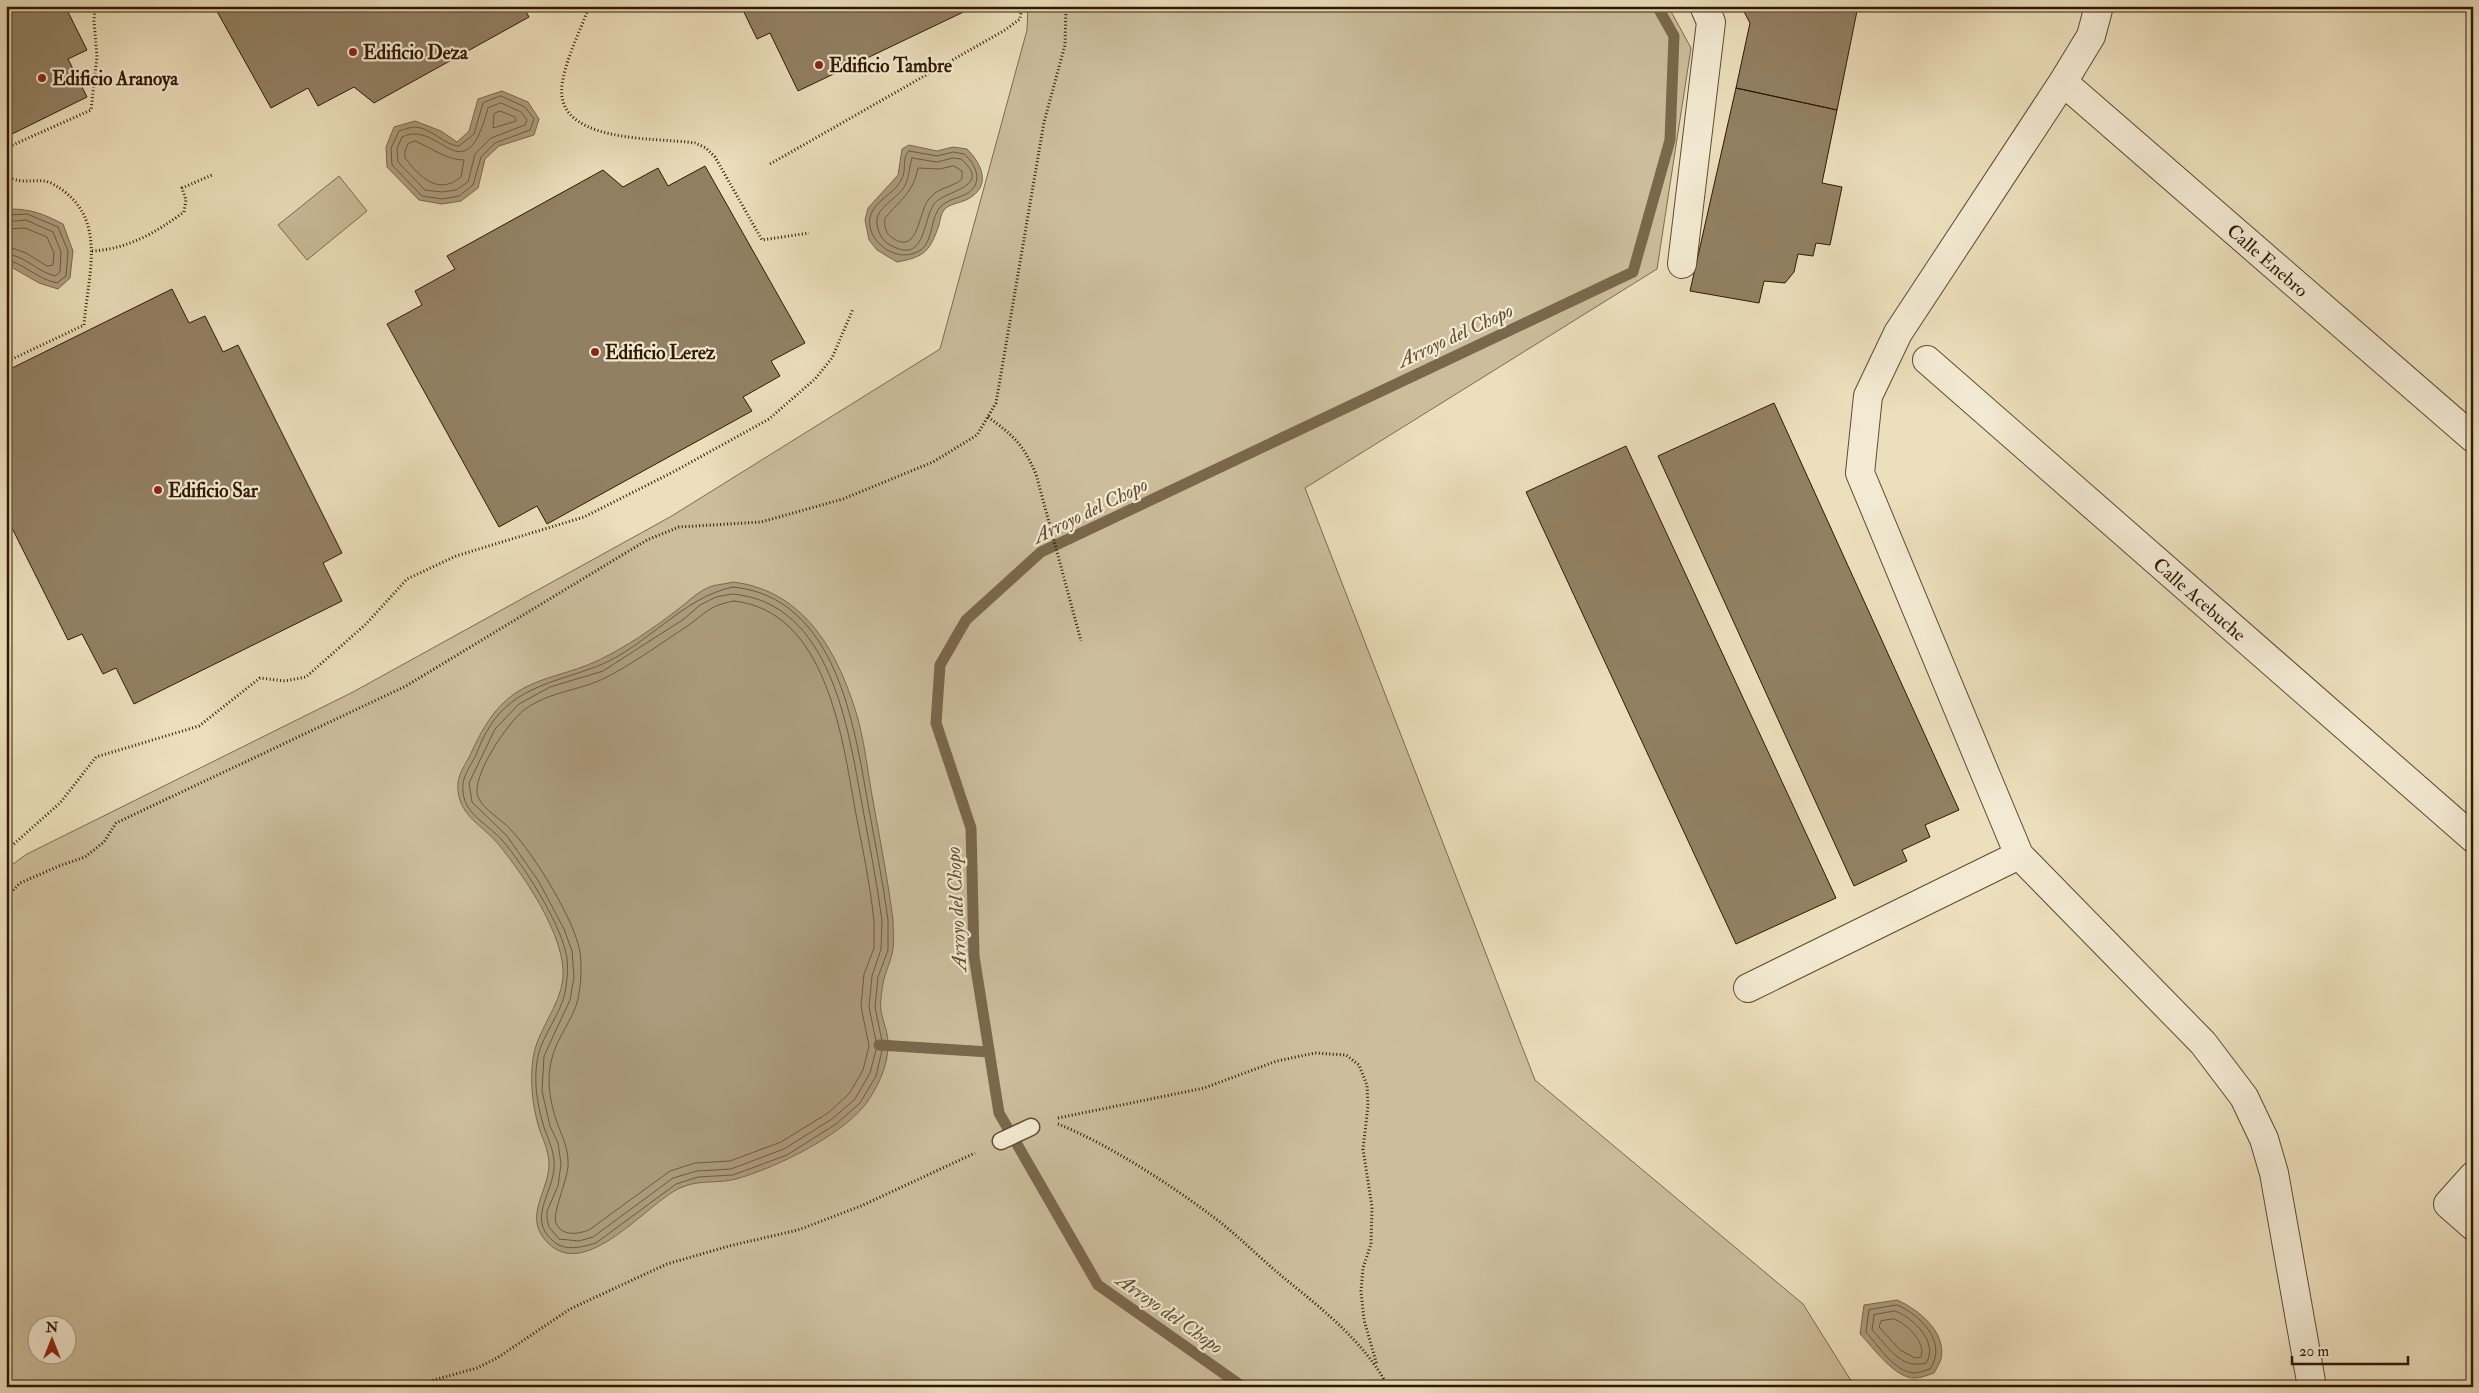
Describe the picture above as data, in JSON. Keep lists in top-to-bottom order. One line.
{"streets":{"street":["Calle Enebro","Calle Acebuche"]},"water":["Arroyo del Chopo"],"places":["Edificio Deza","Edificio Tambre","Edificio Aranoya","Edificio Lerez","Edificio Sar"],"scale_bar":"20 m","north":"top"}
